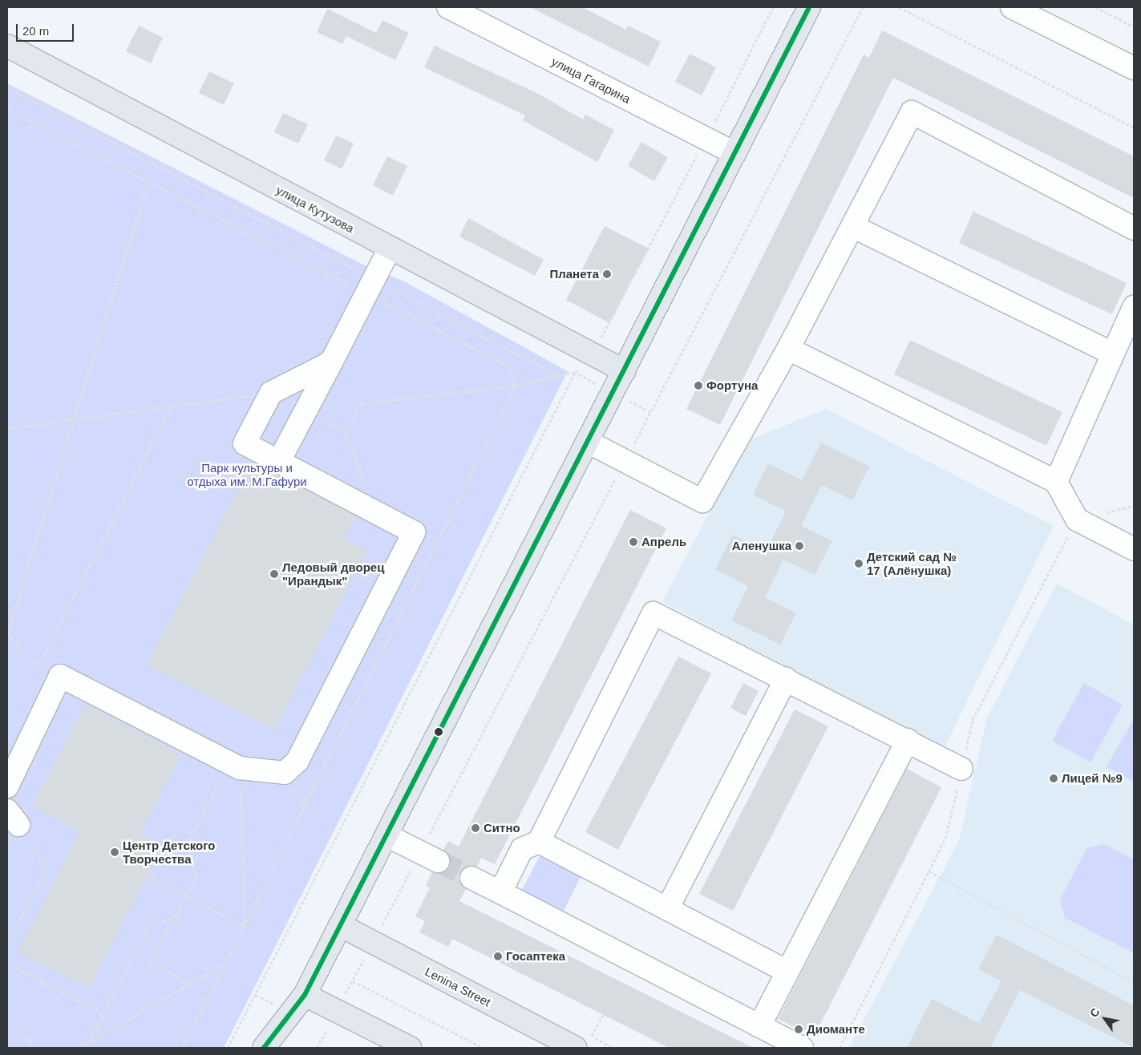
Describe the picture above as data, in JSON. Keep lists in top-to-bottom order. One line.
{"streets":{"main road":["улица Кутузова","Lenina Street"],"street":["улица Гагарина"]},"parks":["Парк культуры и отдыха им. М.Гафури"],"places":["Планета","Фортуна","Апрель","Аленушка","Детский сад № 17 (Алёнушка)","Ледовый дворец \"Ирандык\"","Лицей №9","Ситно","Центр Детского Творчества","Госаптека","Диоманте"],"scale_bar":"20 m","north":"top left"}
